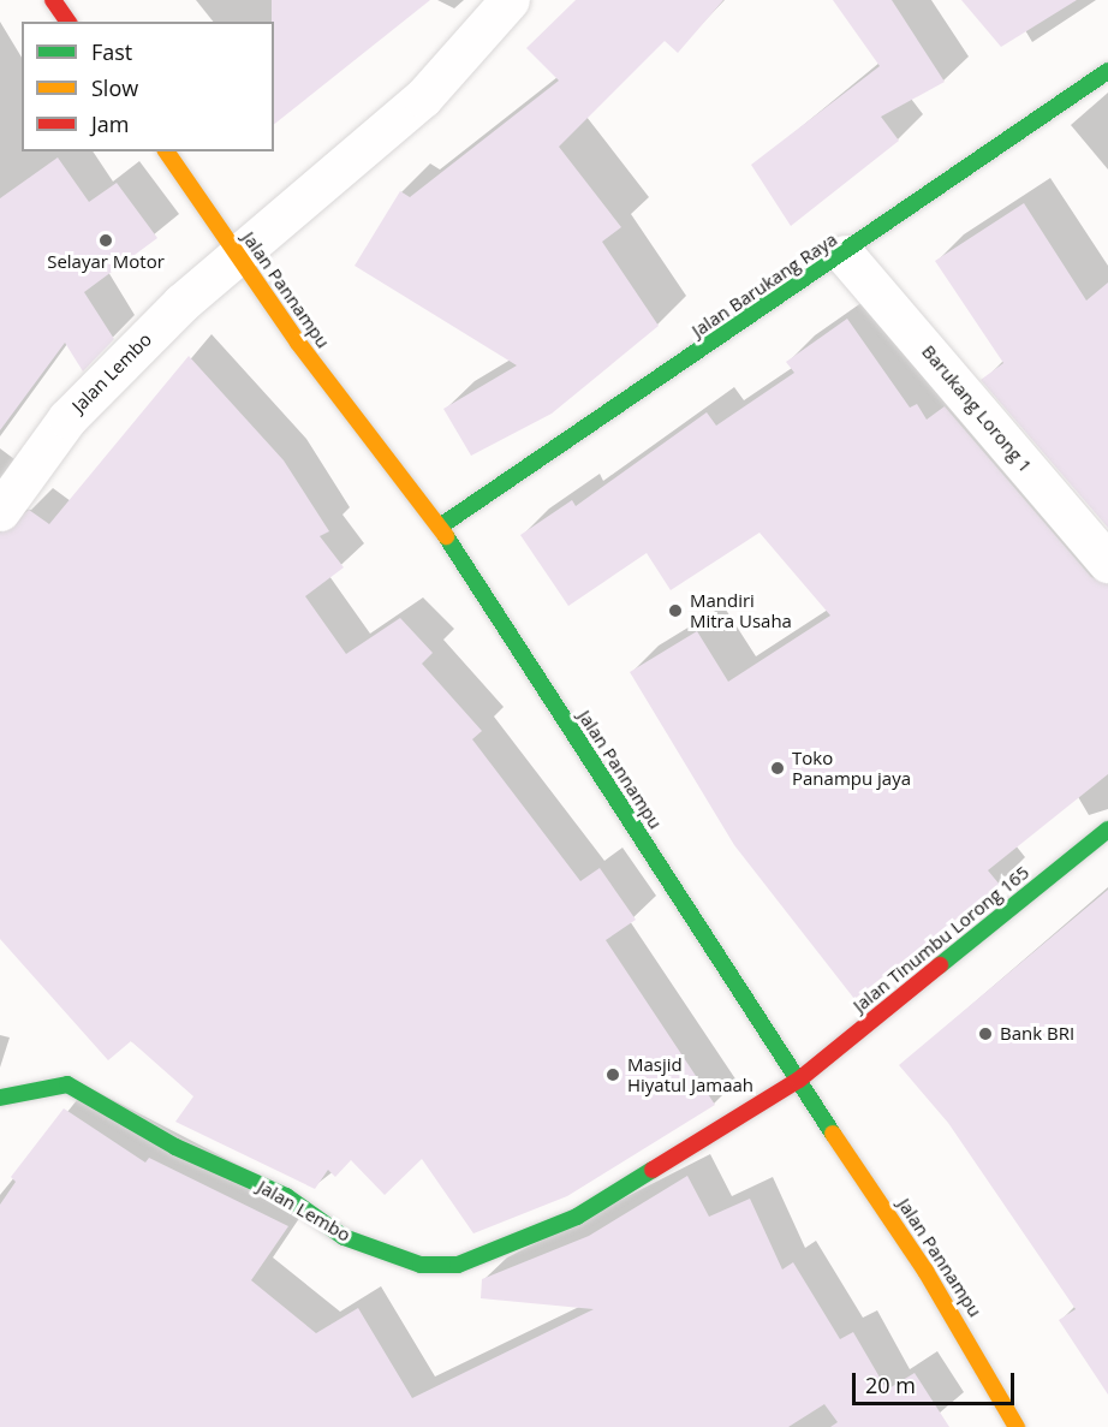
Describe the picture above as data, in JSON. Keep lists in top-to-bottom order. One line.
{"streets":{"street":["Jalan Barukang Raya","Jalan Pannampu","Jalan Lembo","Barukang Lorong 1","Jalan Tinumbu Lorong 165"]},"crossings":[["Jalan Barukang Raya","Jalan Pannampu"],["Jalan Barukang Raya","Barukang Lorong 1"],["Jalan Pannampu","Jalan Lembo"],["Jalan Pannampu","Jalan Tinumbu Lorong 165"],["Jalan Lembo","Jalan Tinumbu Lorong 165"]],"places":["Selayar Motor","Mandiri Mitra Usaha","Toko Panampu jaya","Bank BRI","Masjid Hiyatul Jamaah"],"legend":["Fast","Slow","Jam"],"scale_bar":"20 m"}
